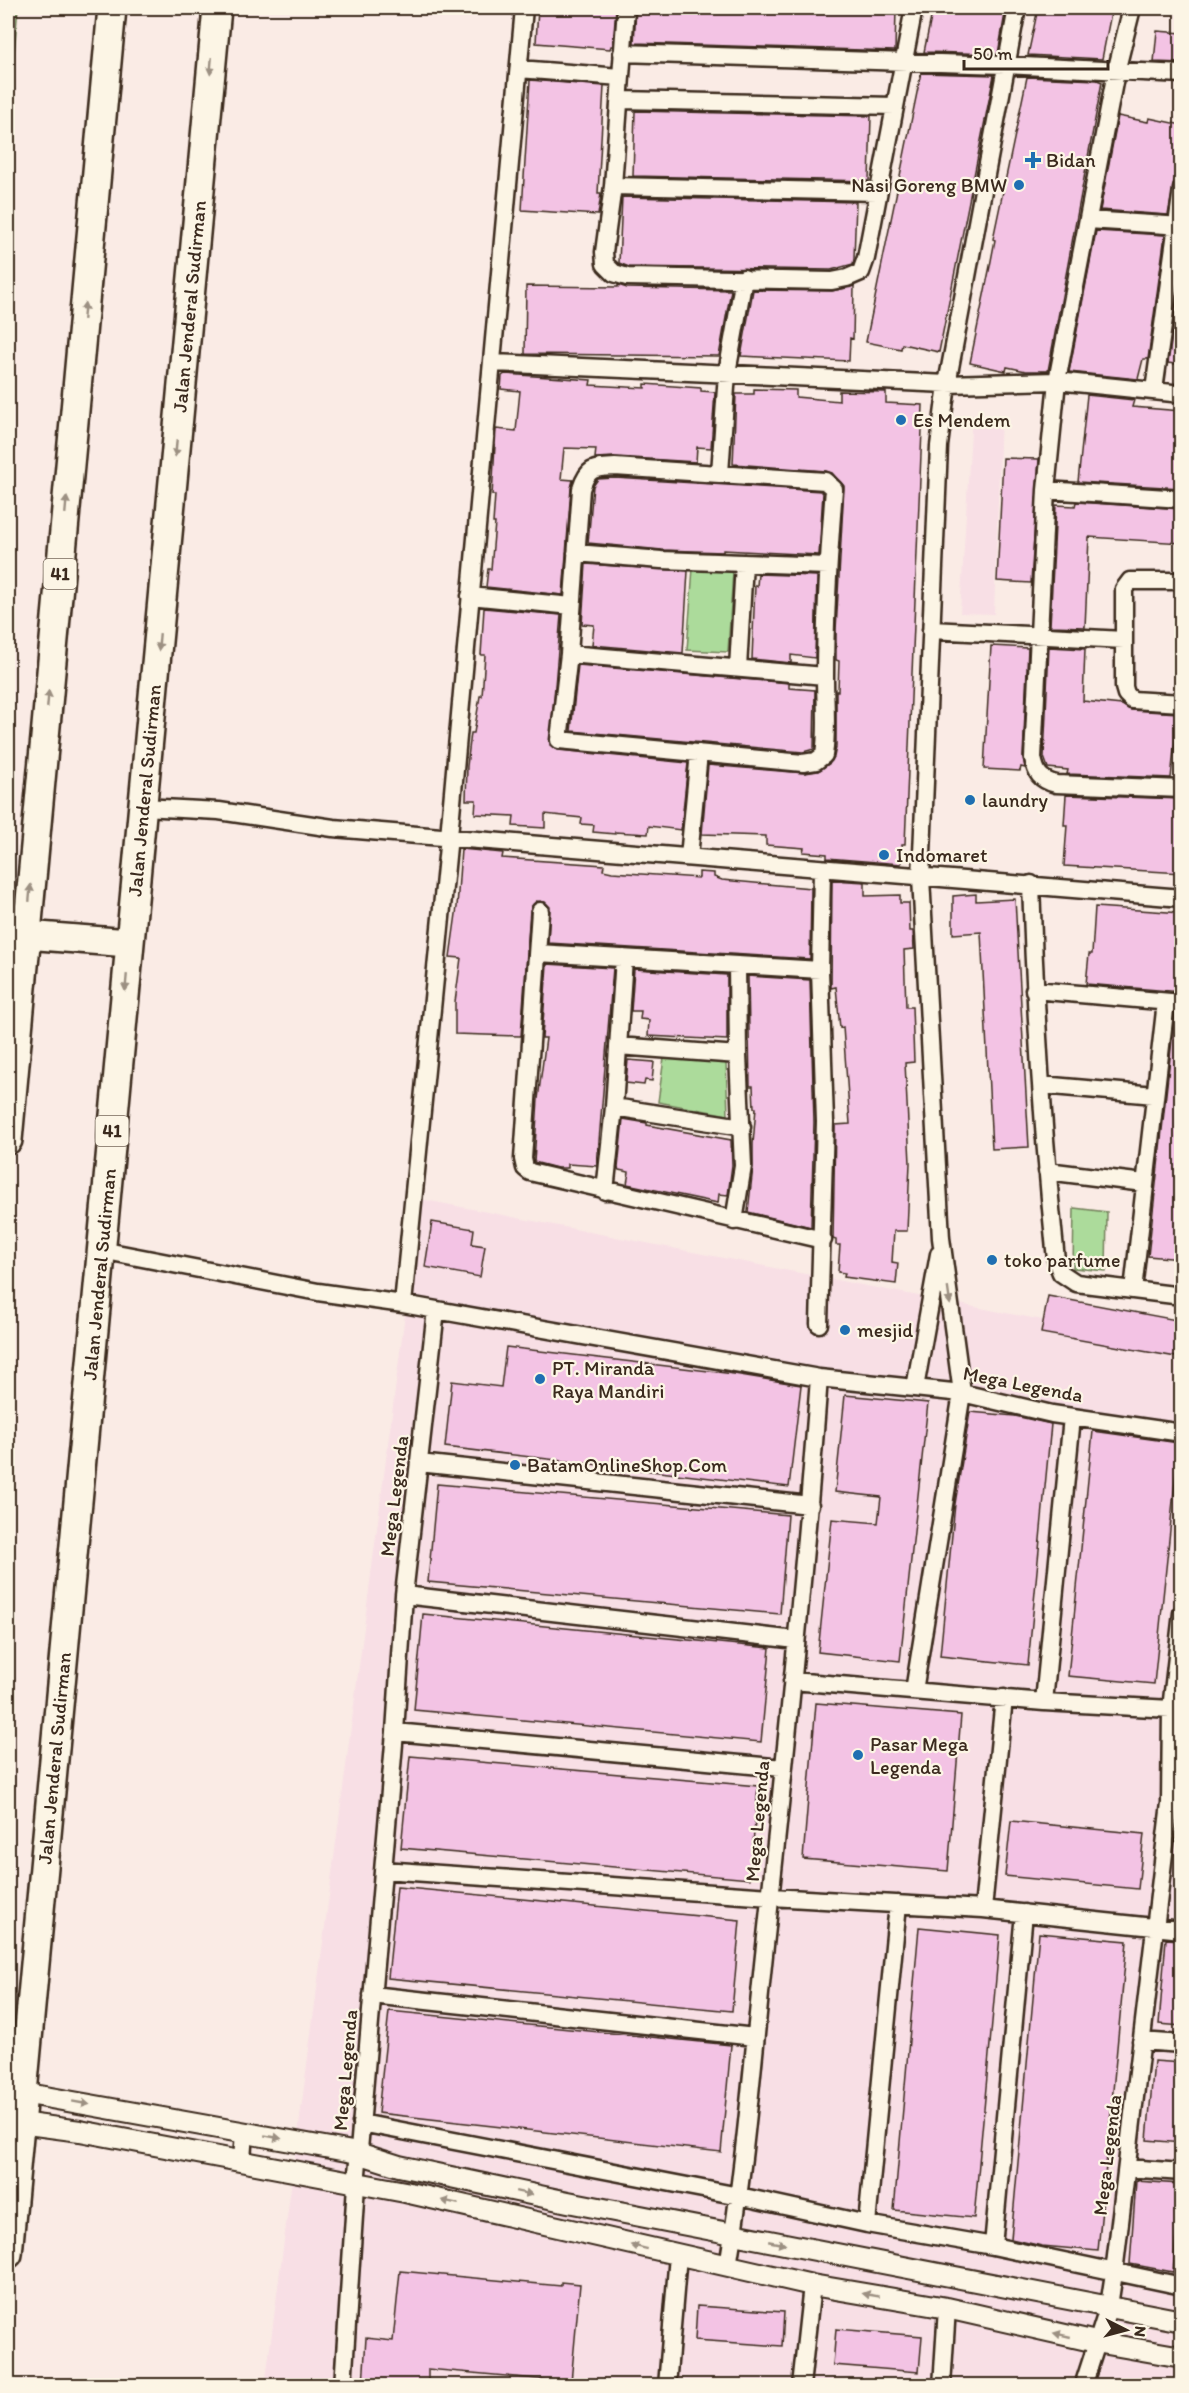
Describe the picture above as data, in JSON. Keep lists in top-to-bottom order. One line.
{"streets":{"highway":["Jalan Jenderal Sudirman","41"],"street":["Mega Legenda"]},"crossings":[["Jalan Jenderal Sudirman","Mega Legenda"]],"places":{"health":["Bidan"],"other":["Nasi Goreng BMW","Es Mendem","laundry","Indomaret","toko parfume","mesjid","PT. Miranda Raya Mandiri","BatamOnlineShop.Com","Pasar Mega Legenda"]},"scale_bar":"50 m","north":"right"}
